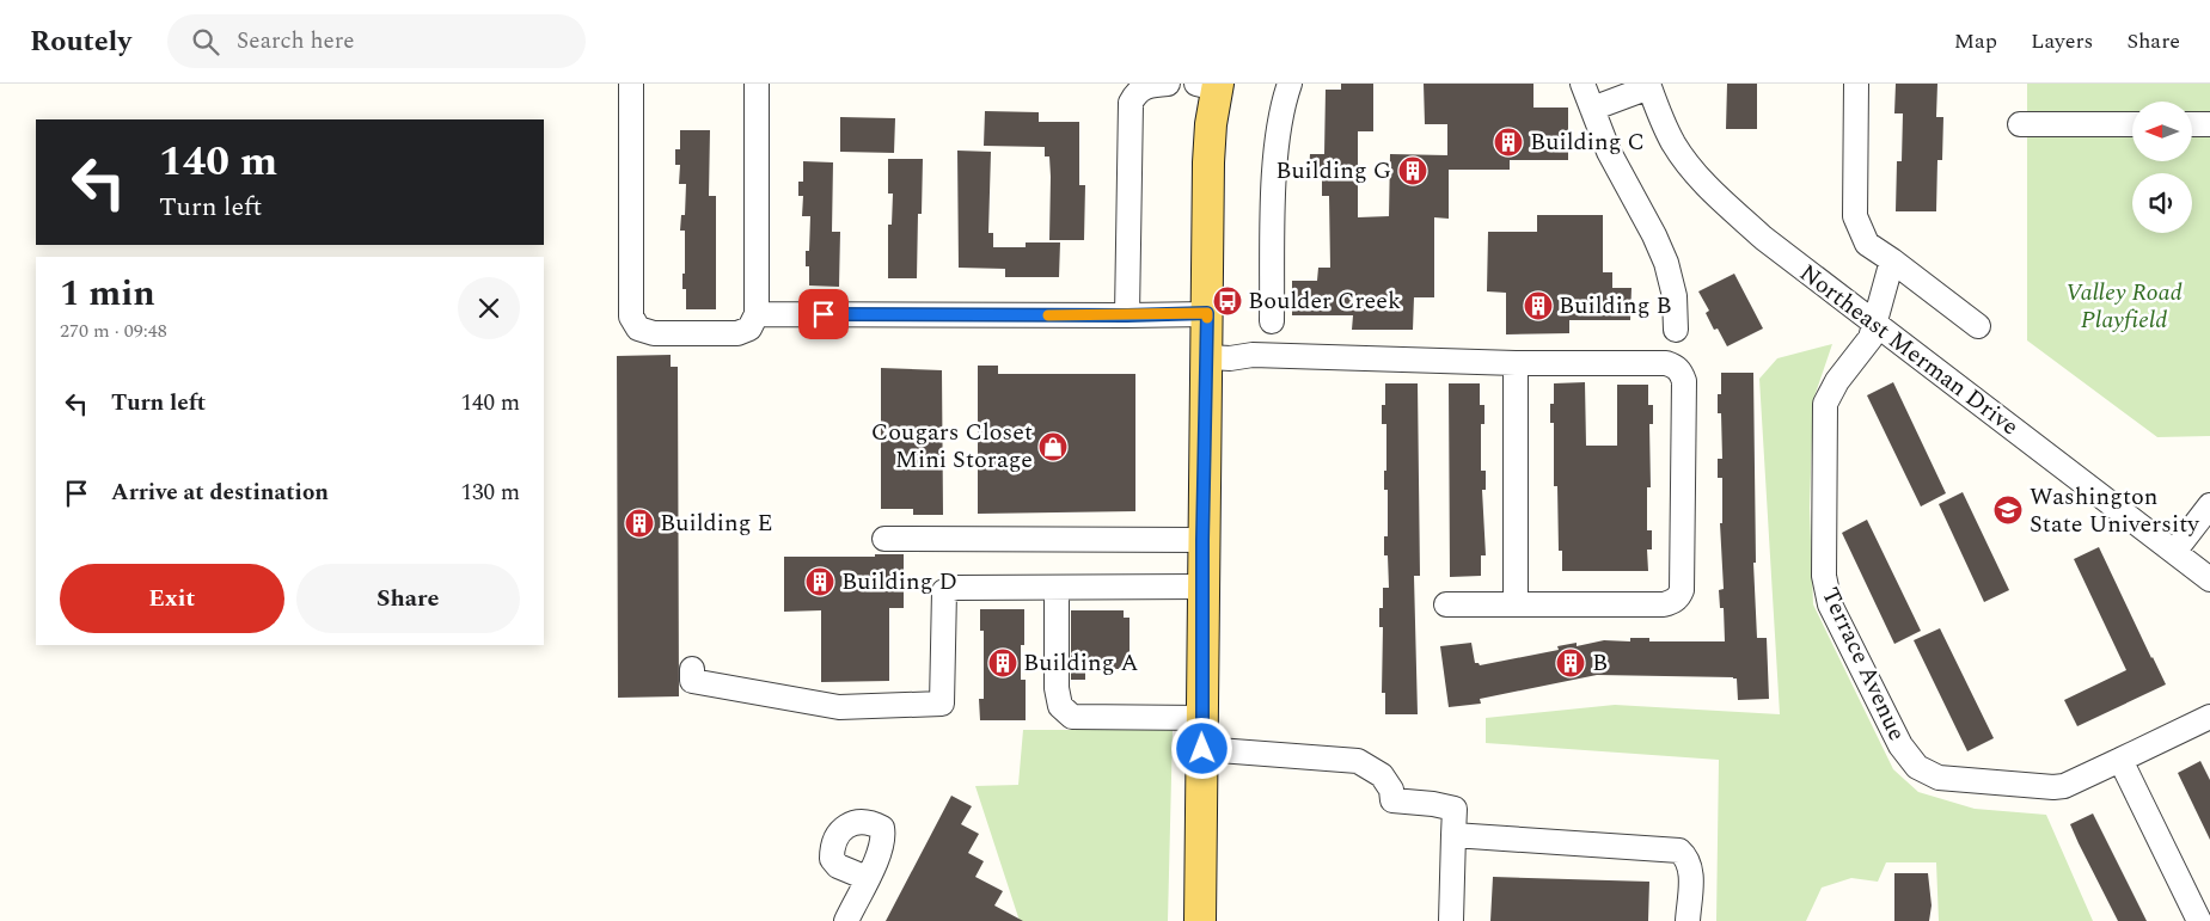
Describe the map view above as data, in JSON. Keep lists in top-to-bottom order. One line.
{"streets":{"street":["Northeast Merman Drive","Terrace Avenue"]},"crossings":[["Northeast Merman Drive","Terrace Avenue"]],"parks":["Valley Road Playfield"],"places":{"building":["Building C","Building G","Building B","Building E","Building D","Building A","B"],"bus stop":["Boulder Creek"],"shop":["Cougars Closet Mini Storage"],"school or university":["Washington State University"]},"north":"left","page":{"header":"Routely","search":"Search here","nav":["Map","Layers","Share"],"turn":["140 m","Turn left"],"heading":["1 min","270 m · 09:48"],"list":[{"name":"Turn left","value":"140 m"},{"name":"Arrive at destination","value":"130 m"}],"buttons":["Exit","Share"]}}
